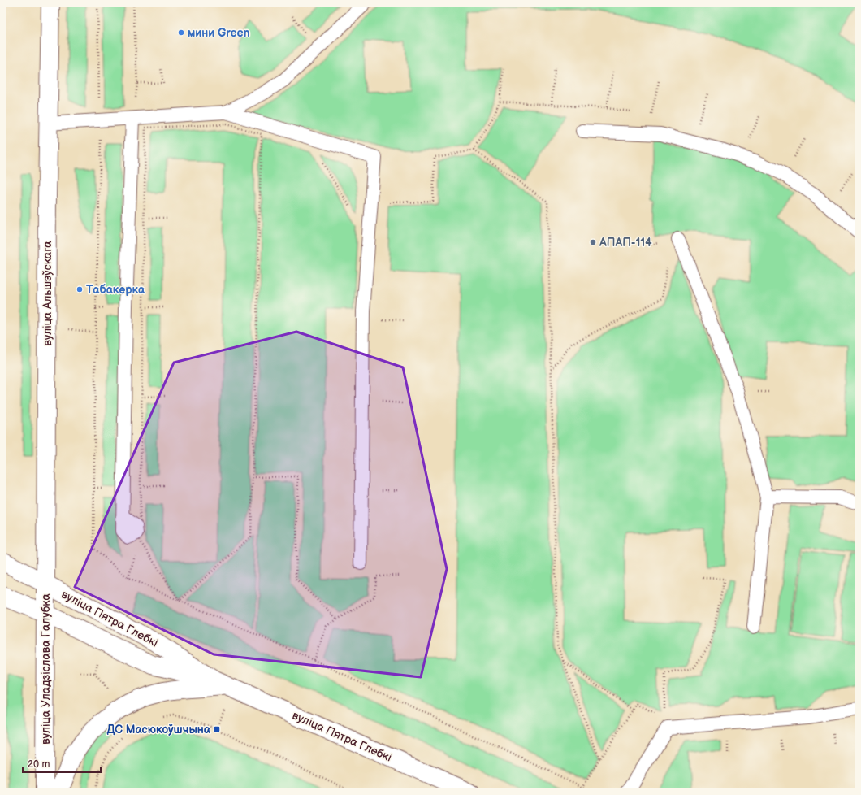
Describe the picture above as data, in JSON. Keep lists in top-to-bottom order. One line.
{"streets":{"main road":["вуліца Альшэўскага","вуліца Пятра Глебкі","вуліца Уладзіслава Галубка"]},"crossings":[["вуліца Альшэўскага","вуліца Пятра Глебкі"],["вуліца Альшэўскага","вуліца Уладзіслава Галубка"],["вуліца Пятра Глебкі","вуліца Уладзіслава Галубка"]],"places":{"other":["мини Green","АПАП-114","Табакерка"],"transit":["ДС Масюкоўшчына"]},"scale_bar":"20 m"}
